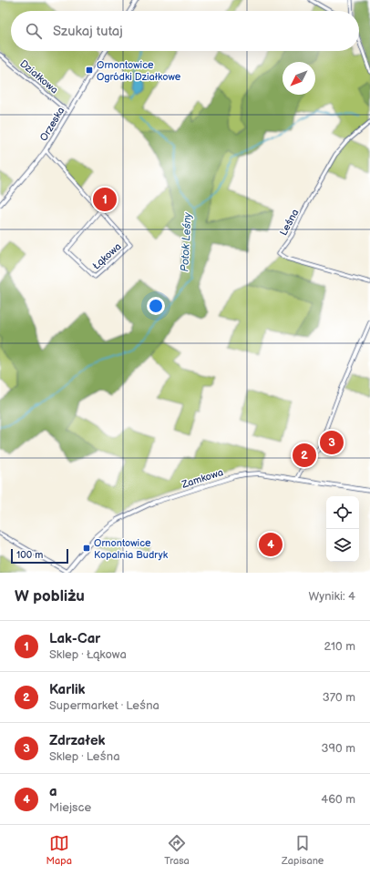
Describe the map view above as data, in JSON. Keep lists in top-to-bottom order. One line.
{"streets":{"street":["Działkowa","Orzeska","Leśna","Łąkowa","Zamkowa"]},"crossings":[["Działkowa","Orzeska"],["Orzeska","Łąkowa"]],"water":["Potok Leśny"],"places":{"transit":["Ornontowice Ogródki Działkowe","Ornontowice Kopalnia Budryk"]},"scale_bar":"100 m","north":"bottom left","page":{"search":"Szukaj tutaj","pins":["1","3","2","4"],"scale":"100 m","heading":["W pobliżu","Wyniki: 4"],"list":[{"mark":"1","name":"Lak-Car","note":"Sklep · Łąkowa","value":"210 m"},{"mark":"2","name":"Karlik","note":"Supermarket · Leśna","value":"370 m"},{"mark":"3","name":"Zdrzałek","note":"Sklep · Leśna","value":"390 m"},{"mark":"4","name":"a","note":"Miejsce","value":"460 m"}],"nav":["Mapa","Trasa","Zapisane"]}}
